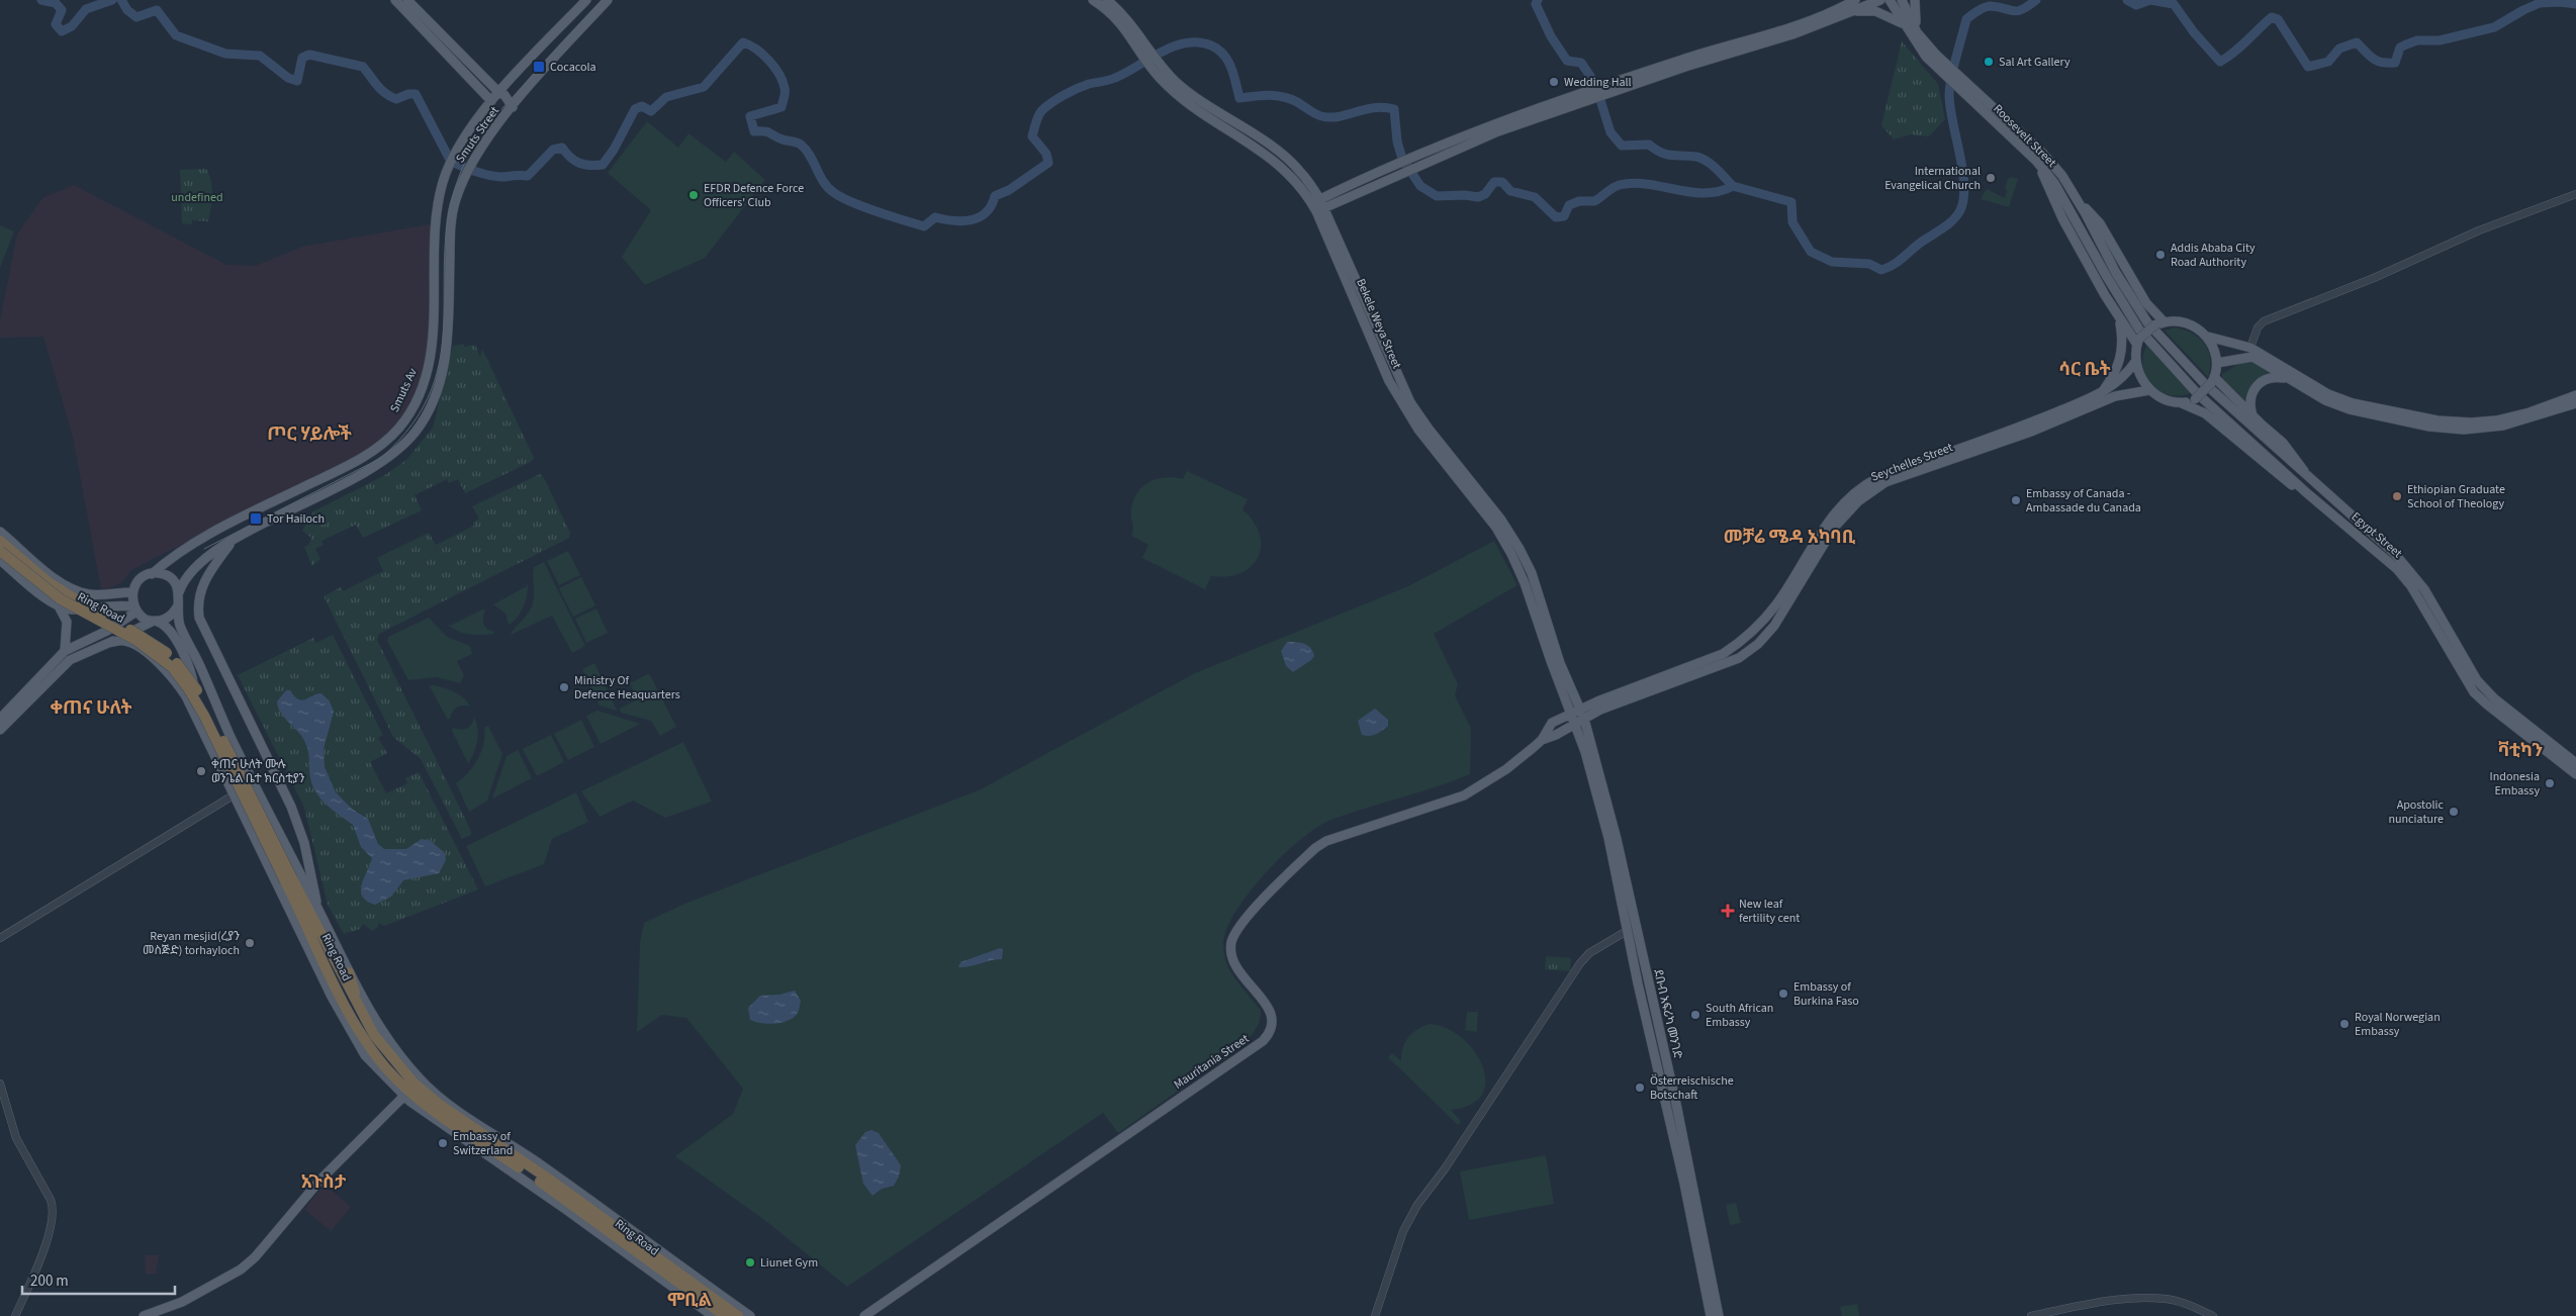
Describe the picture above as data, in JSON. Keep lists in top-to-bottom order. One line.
{"streets":{"highway":["Ring Road"],"main road":["Smuts Street","Roosevelt Street","Bekele Weya Street","Smuts Av","Seychelles Street","Egypt Street","ደቡብ አፍሪካ መንገድ","Mauritania Street"]},"crossings":[["Smuts Street","Smuts Av"],["Roosevelt Street","Egypt Street"],["Bekele Weya Street","Seychelles Street"],["Bekele Weya Street","ደቡብ አፍሪካ መንገድ"],["Bekele Weya Street","Mauritania Street"],["Smuts Av","Ring Road"],["Seychelles Street","ደቡብ አፍሪካ መንገድ"],["Seychelles Street","Mauritania Street"],["ደቡብ አፍሪካ መንገድ","Mauritania Street"]],"districts":["ሳር ቤት","ጦር ሃይሎች","መቻሬ ሜዳ አካባቢ","ቀጠና ሁለት","ቫቲካን","አጉስታ","ሞቢል"],"parks":["undefined"],"places":{"other":["Sal Art Gallery","Wedding Hall","International Evangelical Church","EFDR Defence Force Officers' Club","Addis Ababa City Road Authority","Ethiopian Graduate School of Theology","Embassy of Canada - Ambassade du Canada","Ministry Of Defence Heaquarters","ቀጠና ሁለት ሙሉ ወንጌል ቤተ ክርስቲያን","Indonesia Embassy","Apostolic nunciature","Reyan mesjid(ረያን መስጅድ) torhayloch","Embassy of Burkina Faso","South African Embassy","Royal Norwegian Embassy","Österreischische Botschaft","Embassy of Switzerland","Liunet Gym"],"transit":["Cocacola","Tor Hailoch"],"health":["New leaf fertility cent"]},"scale_bar":"200 m"}
